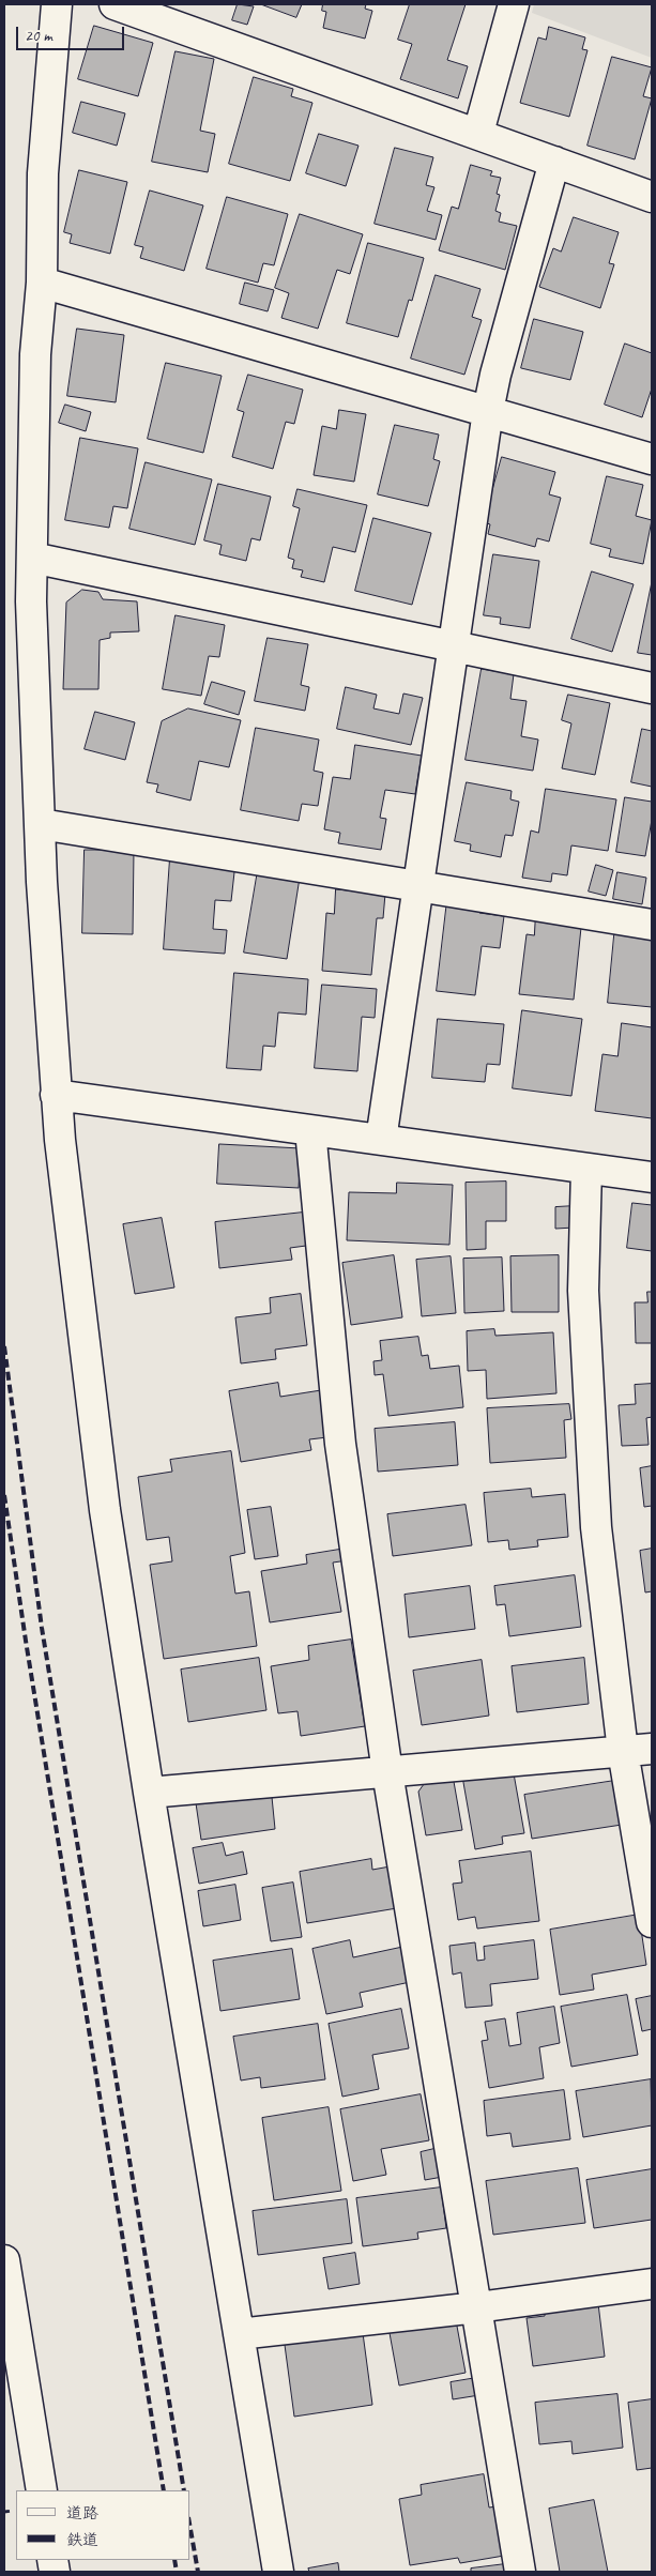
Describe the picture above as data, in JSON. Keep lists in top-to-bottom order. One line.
{"legend":["道路","鉄道"],"scale_bar":"20 m"}
